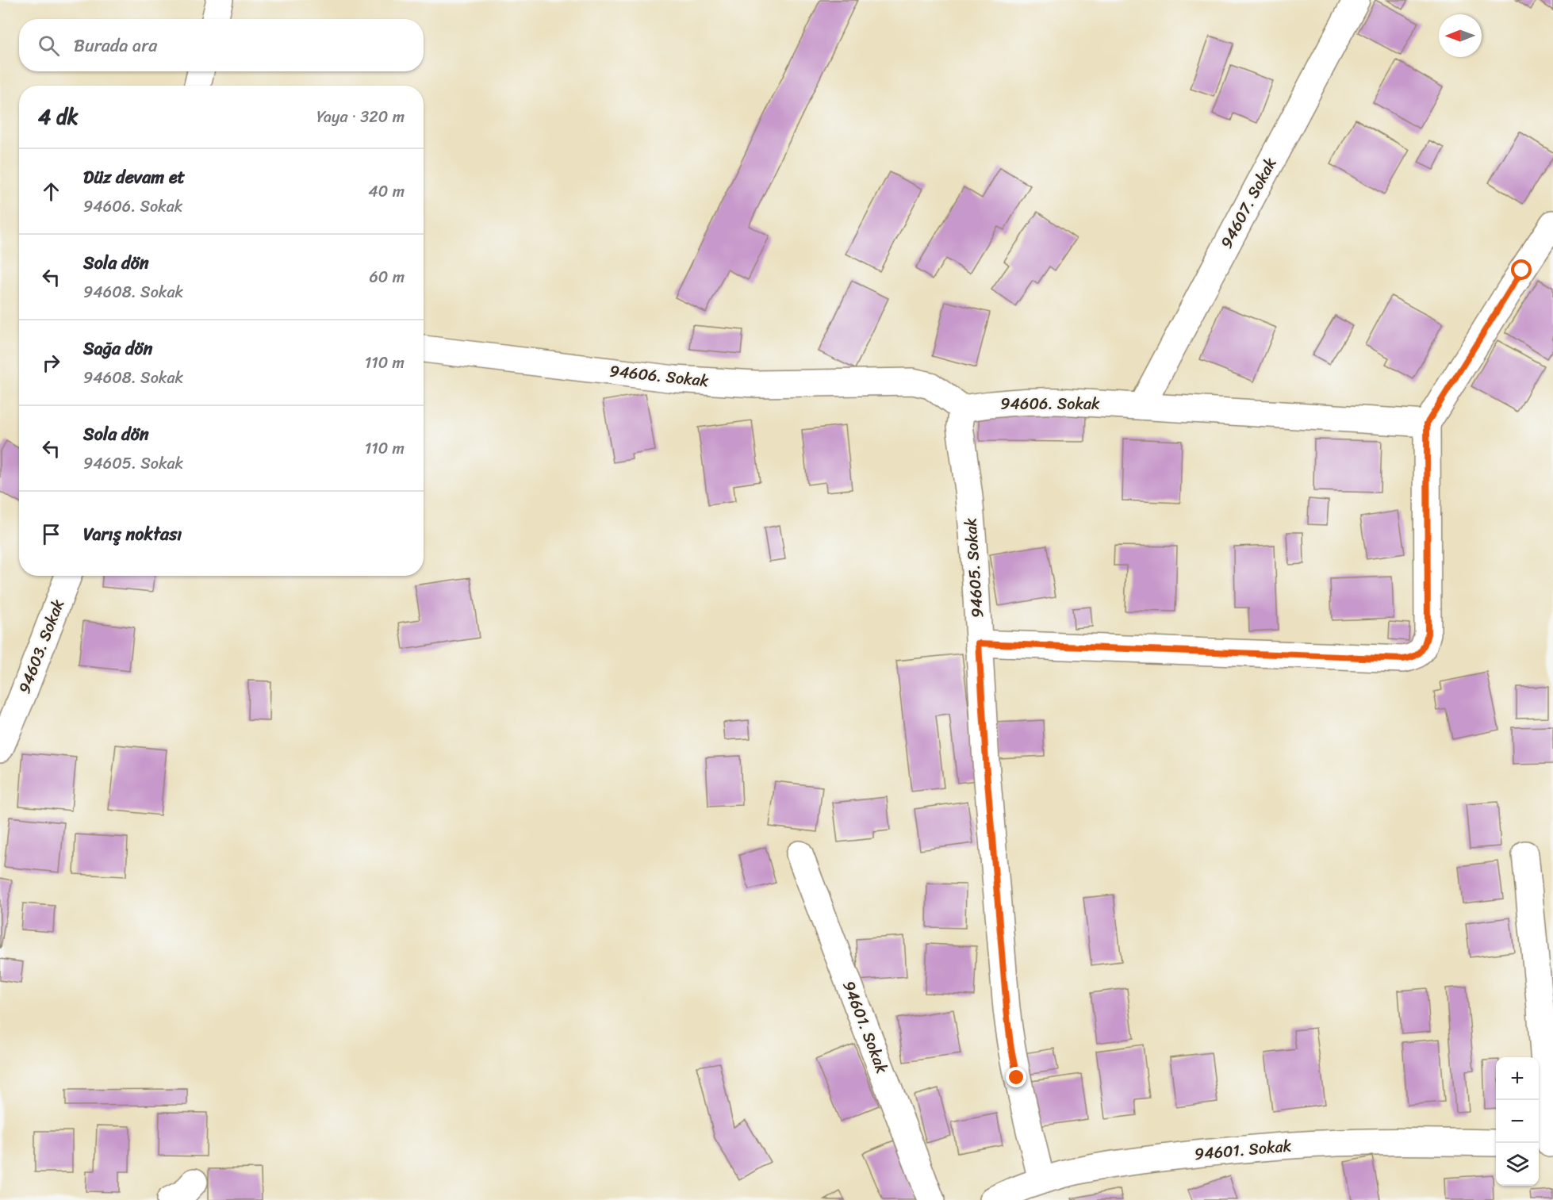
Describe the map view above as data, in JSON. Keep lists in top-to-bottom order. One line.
{"streets":{"street":["94607. Sokak","94606. Sokak","94605. Sokak","94603. Sokak","94601. Sokak"]},"crossings":[["94607. Sokak","94606. Sokak"],["94606. Sokak","94605. Sokak"],["94605. Sokak","94601. Sokak"]],"north":"left","page":{"search":"Burada ara","heading":["4 dk","Yaya · 320 m"],"list":[["Düz devam et","94606. Sokak","40 m"],["Sola dön","94608. Sokak","60 m"],["Sağa dön","94608. Sokak","110 m"],["Sola dön","94605. Sokak","110 m"],"Varış noktası"],"map_buttons":["+","−"]}}
